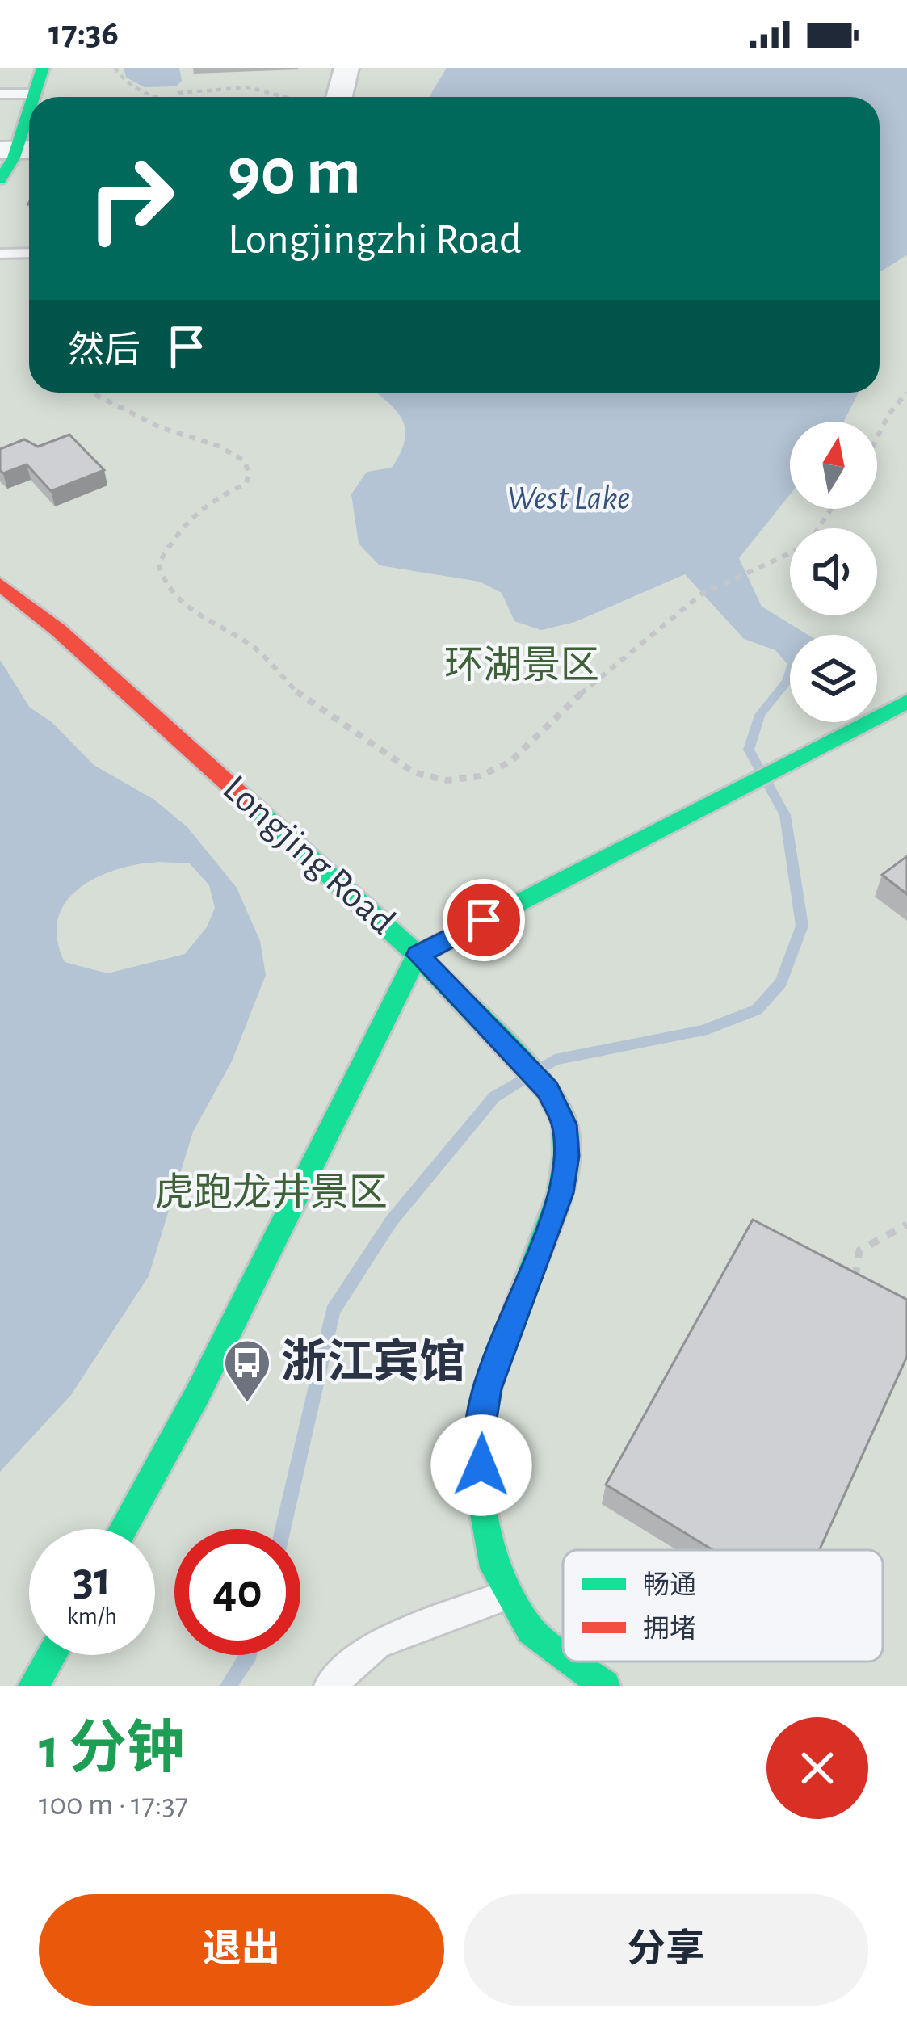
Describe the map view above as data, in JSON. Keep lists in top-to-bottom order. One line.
{"streets":{"street":["Longjing Road"]},"water":["West Lake"],"parks":["环湖景区","虎跑龙井景区"],"places":{"bus stop":["浙江宾馆"]},"legend":["畅通","拥堵"],"north":"top","page":{"status":"17:36","turn":["90 m","Longjingzhi Road"],"then":"然后","speed":"31 km/h","limit":"40","heading":["1 分钟","100 m · 17:37"],"buttons":["退出","分享"]}}
